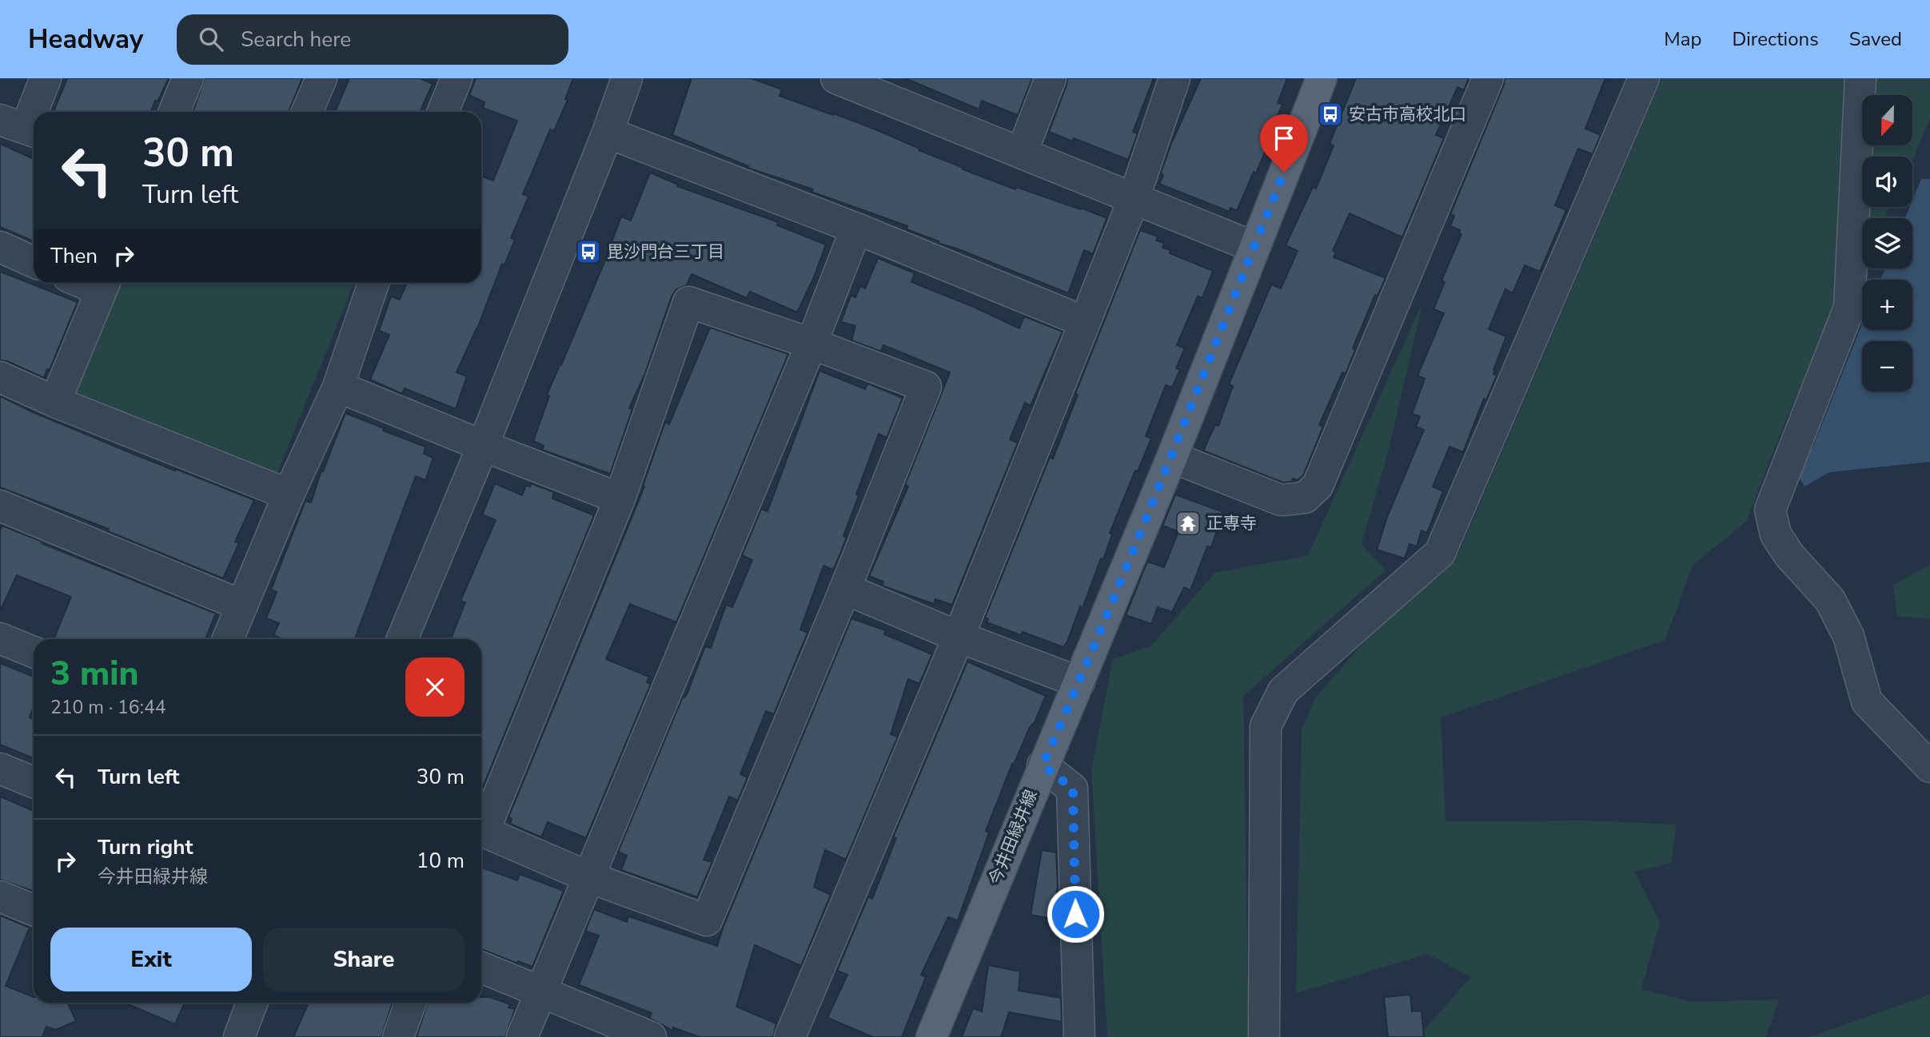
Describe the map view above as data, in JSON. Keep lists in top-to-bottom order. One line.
{"streets":{"main road":["今井田緑井線"]},"places":{"bus stop":["安古市高校北口","毘沙門台三丁目"],"temple":["正専寺"]},"north":"bottom","page":{"header":"Headway","search":"Search here","nav":["Map","Directions","Saved"],"map_buttons":["+","−"],"turn":["30 m","Turn left"],"then":"Then","heading":["3 min","210 m · 16:44"],"list":[{"name":"Turn left","value":"30 m"},{"name":"Turn right","note":"今井田緑井線","value":"10 m"}],"buttons":["Exit","Share"]}}
